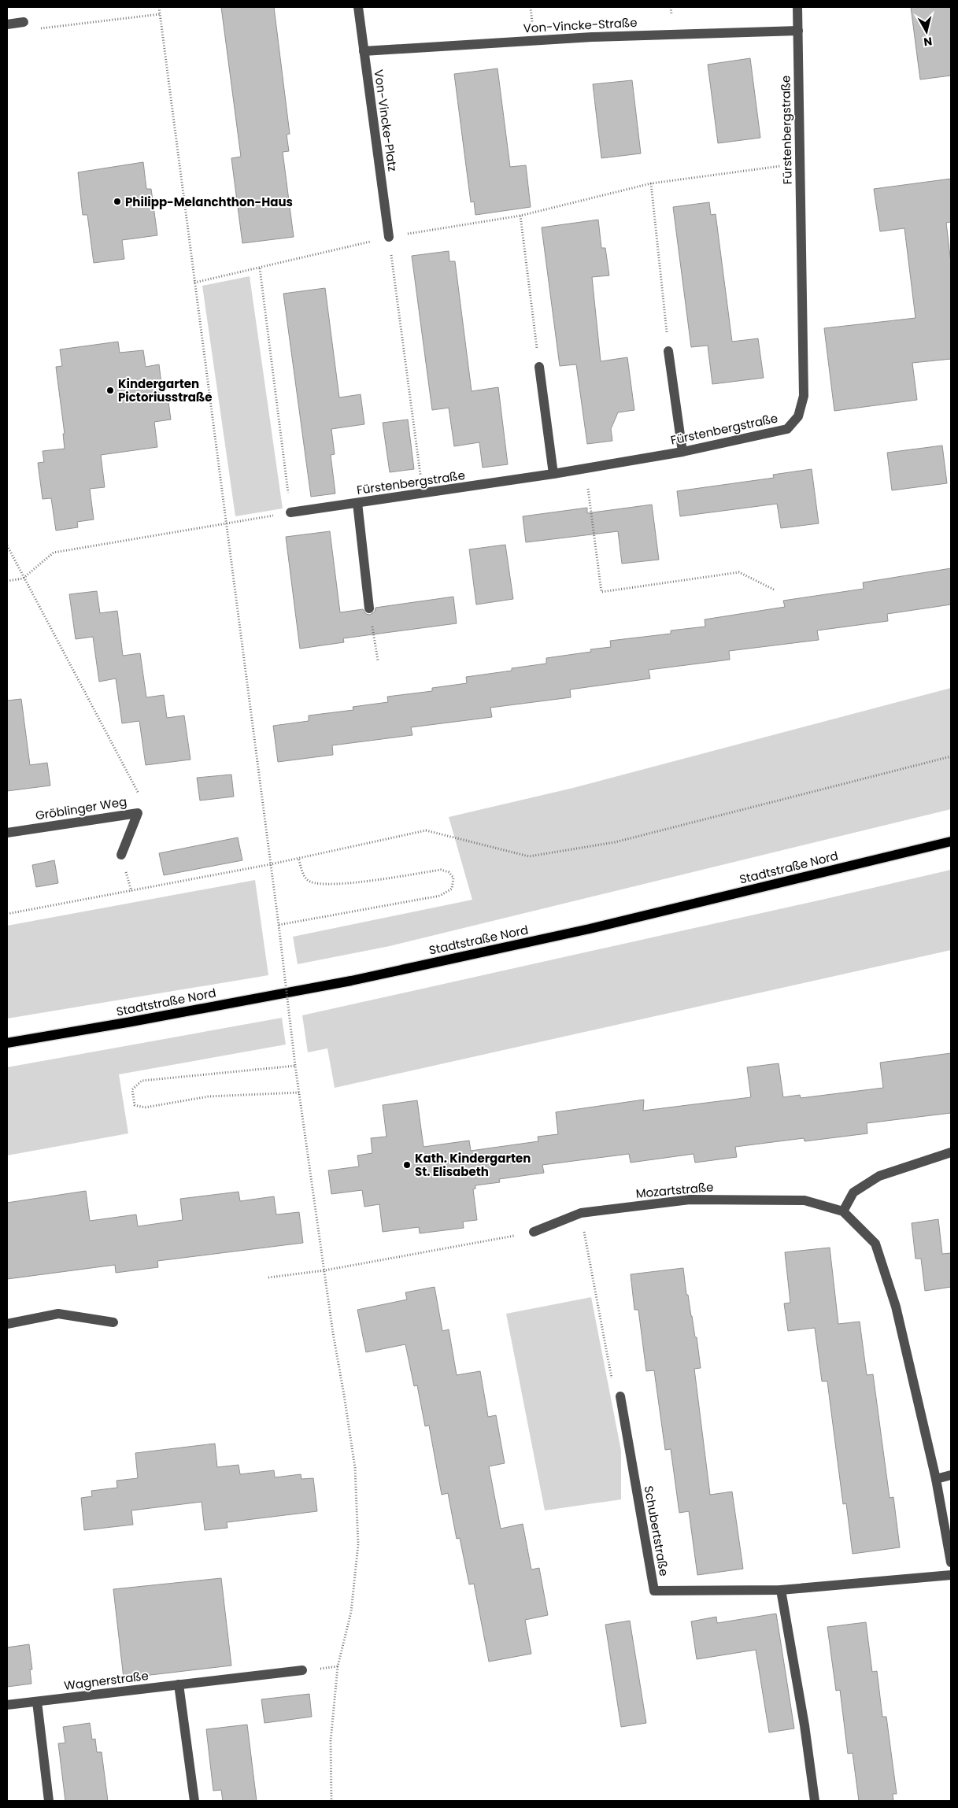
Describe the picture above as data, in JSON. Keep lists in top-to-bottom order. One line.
{"streets":{"main road":["Stadtstraße Nord"],"street":["Von-Vincke-Straße","Von-Vincke-Platz","Fürstenbergstraße","Gröblinger Weg","Mozartstraße","Schubertstraße","Wagnerstraße"]},"crossings":[["Von-Vincke-Straße","Von-Vincke-Platz"],["Von-Vincke-Straße","Fürstenbergstraße"]],"places":["Philipp-Melanchthon-Haus","Kindergarten Pictoriusstraße","Kath. Kindergarten St. Elisabeth"],"north":"bottom"}
